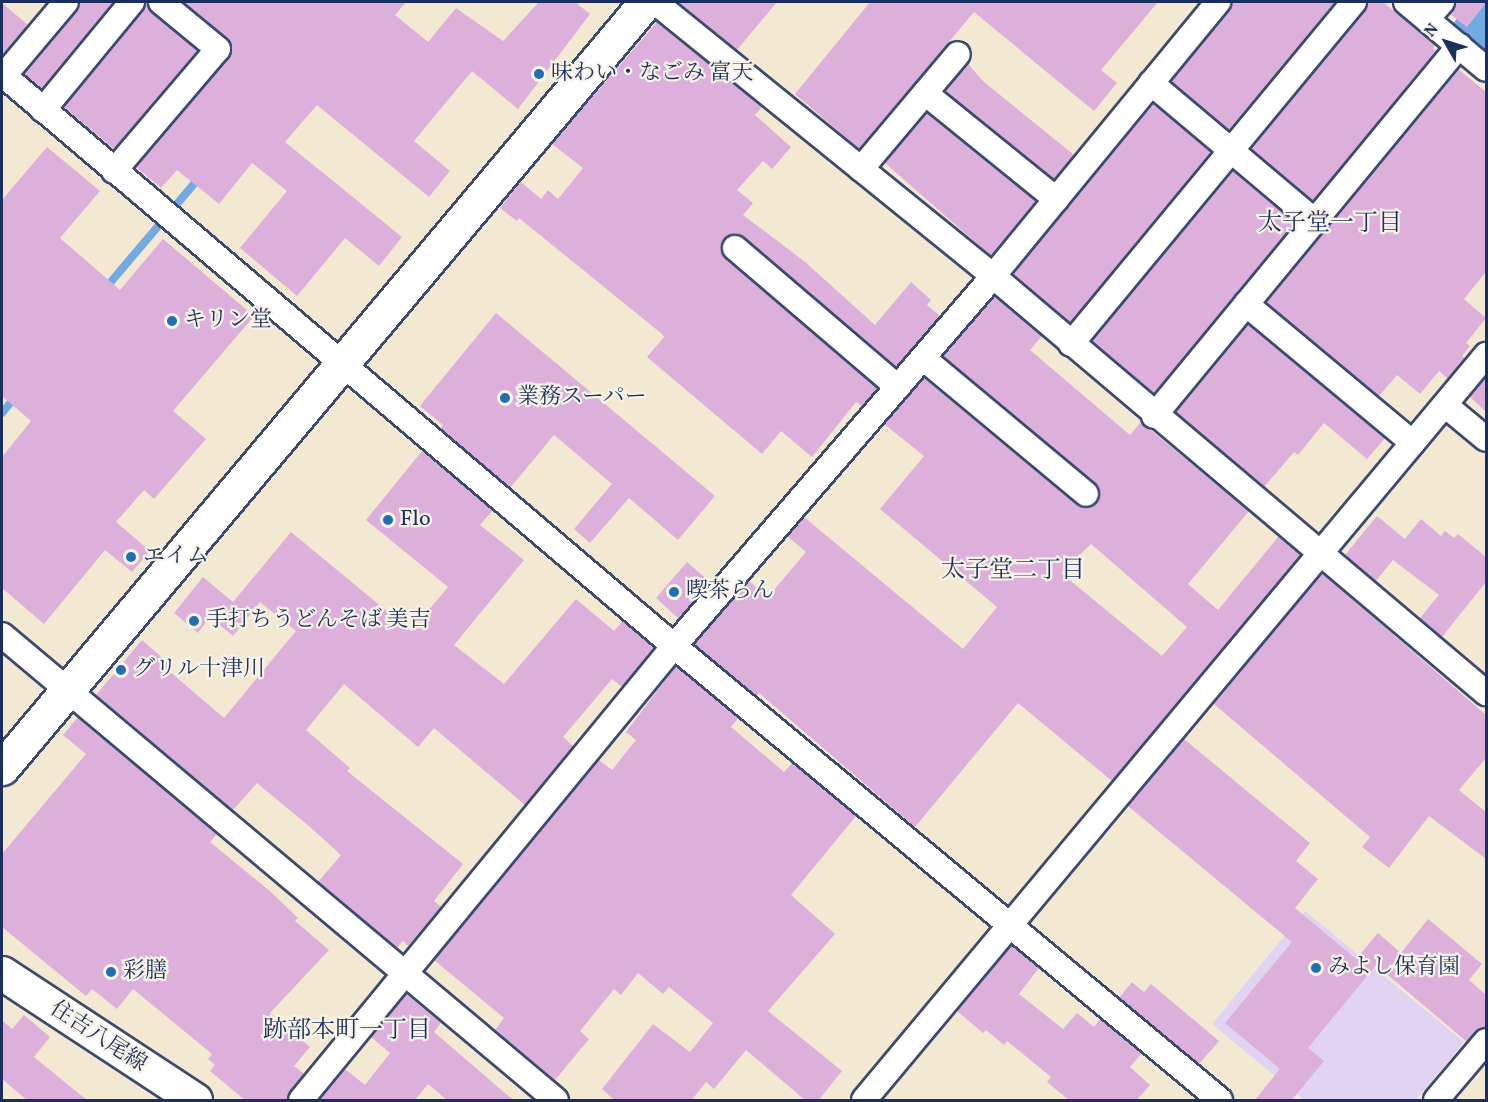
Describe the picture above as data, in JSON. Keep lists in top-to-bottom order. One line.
{"streets":{"street":["住吉八尾線"]},"districts":["太子堂一丁目","太子堂二丁目","跡部本町一丁目"],"places":["味わい・なごみ 富天","キリン堂","業務スーパー","Flo","エイム","喫茶らん","手打ちうどんそば 美吉","グリル十津川","みよし保育園","彩膳"],"north":"top left"}
